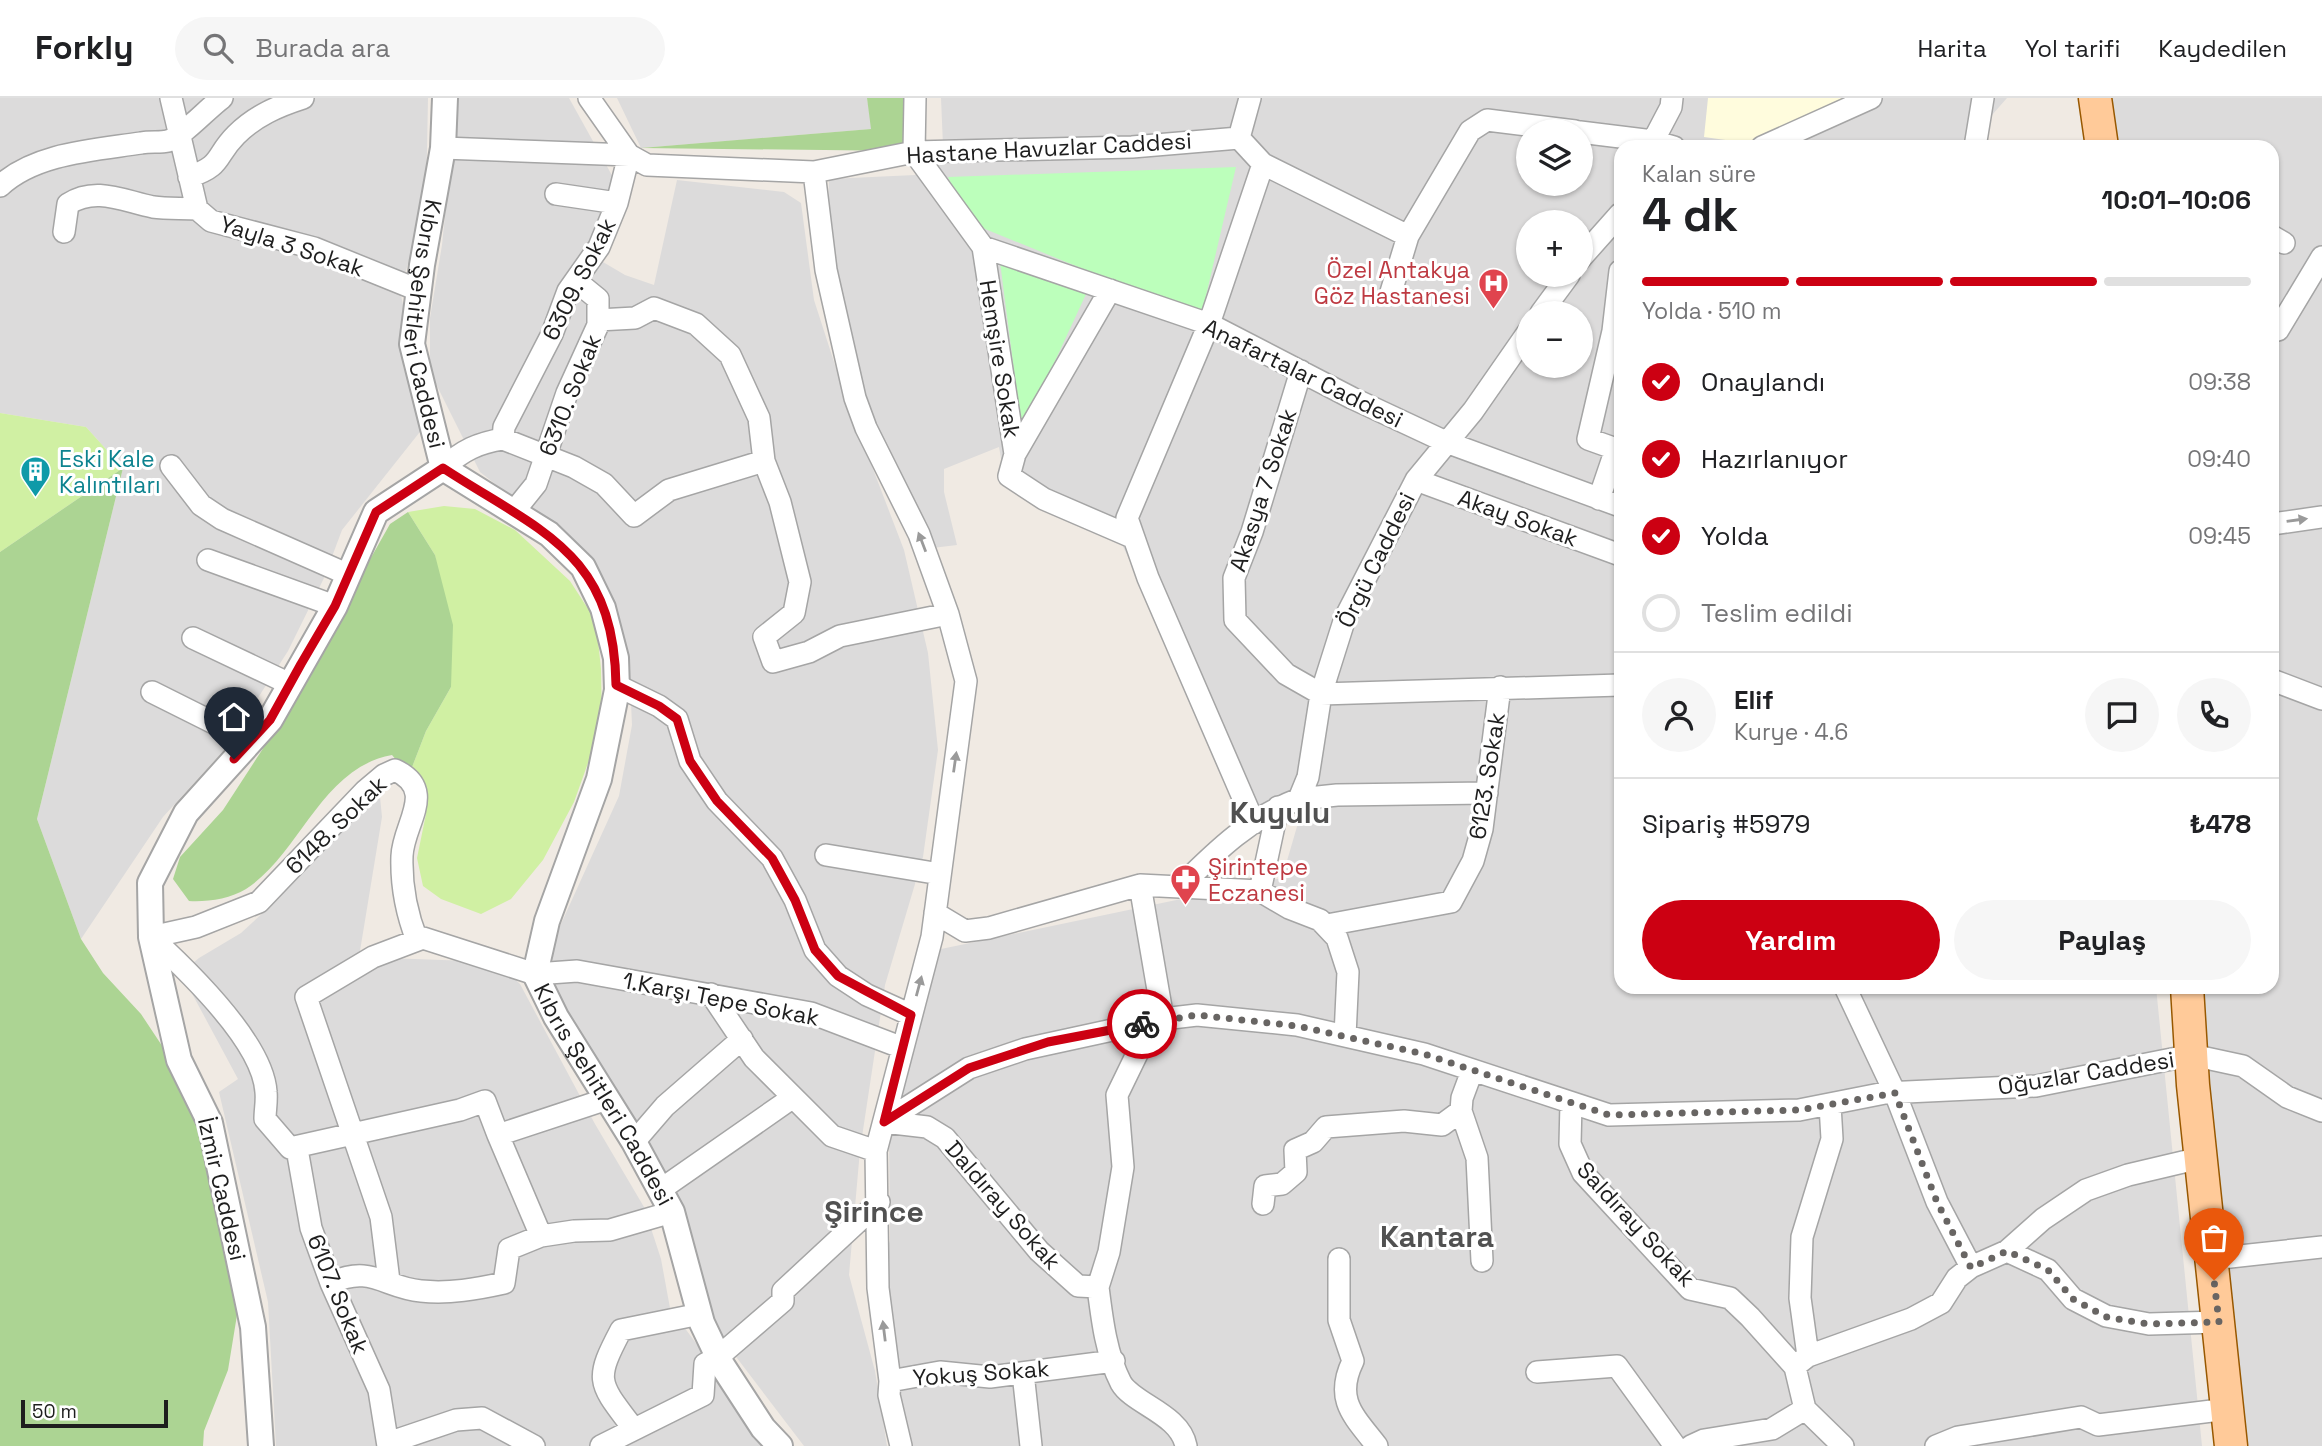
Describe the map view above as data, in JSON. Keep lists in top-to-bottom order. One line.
{"streets":{"street":["Hastane Havuzlar Caddesi","Yayla 3 Sokak","6309. Sokak","Kıbrıs Şehitleri Caddesi","Hemşire Sokak","Anafartalar Caddesi","6310. Sokak","Akasya 7 Sokak","Akay Sokak","Örgü Caddesi","6123. Sokak","6148. Sokak","1.Karşı Tepe Sokak","Oğuzlar Caddesi","İzmir Caddesi","Daldıray Sokak","Saldıray Sokak","6107. Sokak","Yokuş Sokak"]},"crossings":[["Hastane Havuzlar Caddesi","6309. Sokak"],["Hastane Havuzlar Caddesi","Kıbrıs Şehitleri Caddesi"],["Hastane Havuzlar Caddesi","Hemşire Sokak"],["Yayla 3 Sokak","Kıbrıs Şehitleri Caddesi"],["6309. Sokak","6310. Sokak"],["Kıbrıs Şehitleri Caddesi","6310. Sokak"],["Kıbrıs Şehitleri Caddesi","1.Karşı Tepe Sokak"],["Kıbrıs Şehitleri Caddesi","İzmir Caddesi"],["Hemşire Sokak","Anafartalar Caddesi"],["Anafartalar Caddesi","Akasya 7 Sokak"],["Anafartalar Caddesi","Örgü Caddesi"],["Akasya 7 Sokak","Örgü Caddesi"],["Akay Sokak","Örgü Caddesi"],["6148. Sokak","İzmir Caddesi"],["Oğuzlar Caddesi","Daldıray Sokak"],["Oğuzlar Caddesi","Saldıray Sokak"]],"districts":["Kuyulu","Şirince","Kantara"],"places":{"hospital":["Özel Antakya Göz Hastanesi"],"building":["Eski Kale Kalıntıları"],"pharmacy":["Şirintepe Eczanesi"]},"scale_bar":"50 m","page":{"header":"Forkly","search":"Burada ara","nav":["Harita","Yol tarifi","Kaydedilen"],"map_buttons":["+","−"],"heading":["4 dk","Kalan süre","10:01–10:06"],"panel":["Elif","Kurye · 4.6","Sipariş #5979","₺478"],"bar":"Yolda · 510 m","list":[["Onaylandı","09:38"],["Hazırlanıyor","09:40"],["Yolda","09:45"],"Teslim edildi"],"buttons":["Yardım","Paylaş"],"scale":"50 m"}}
